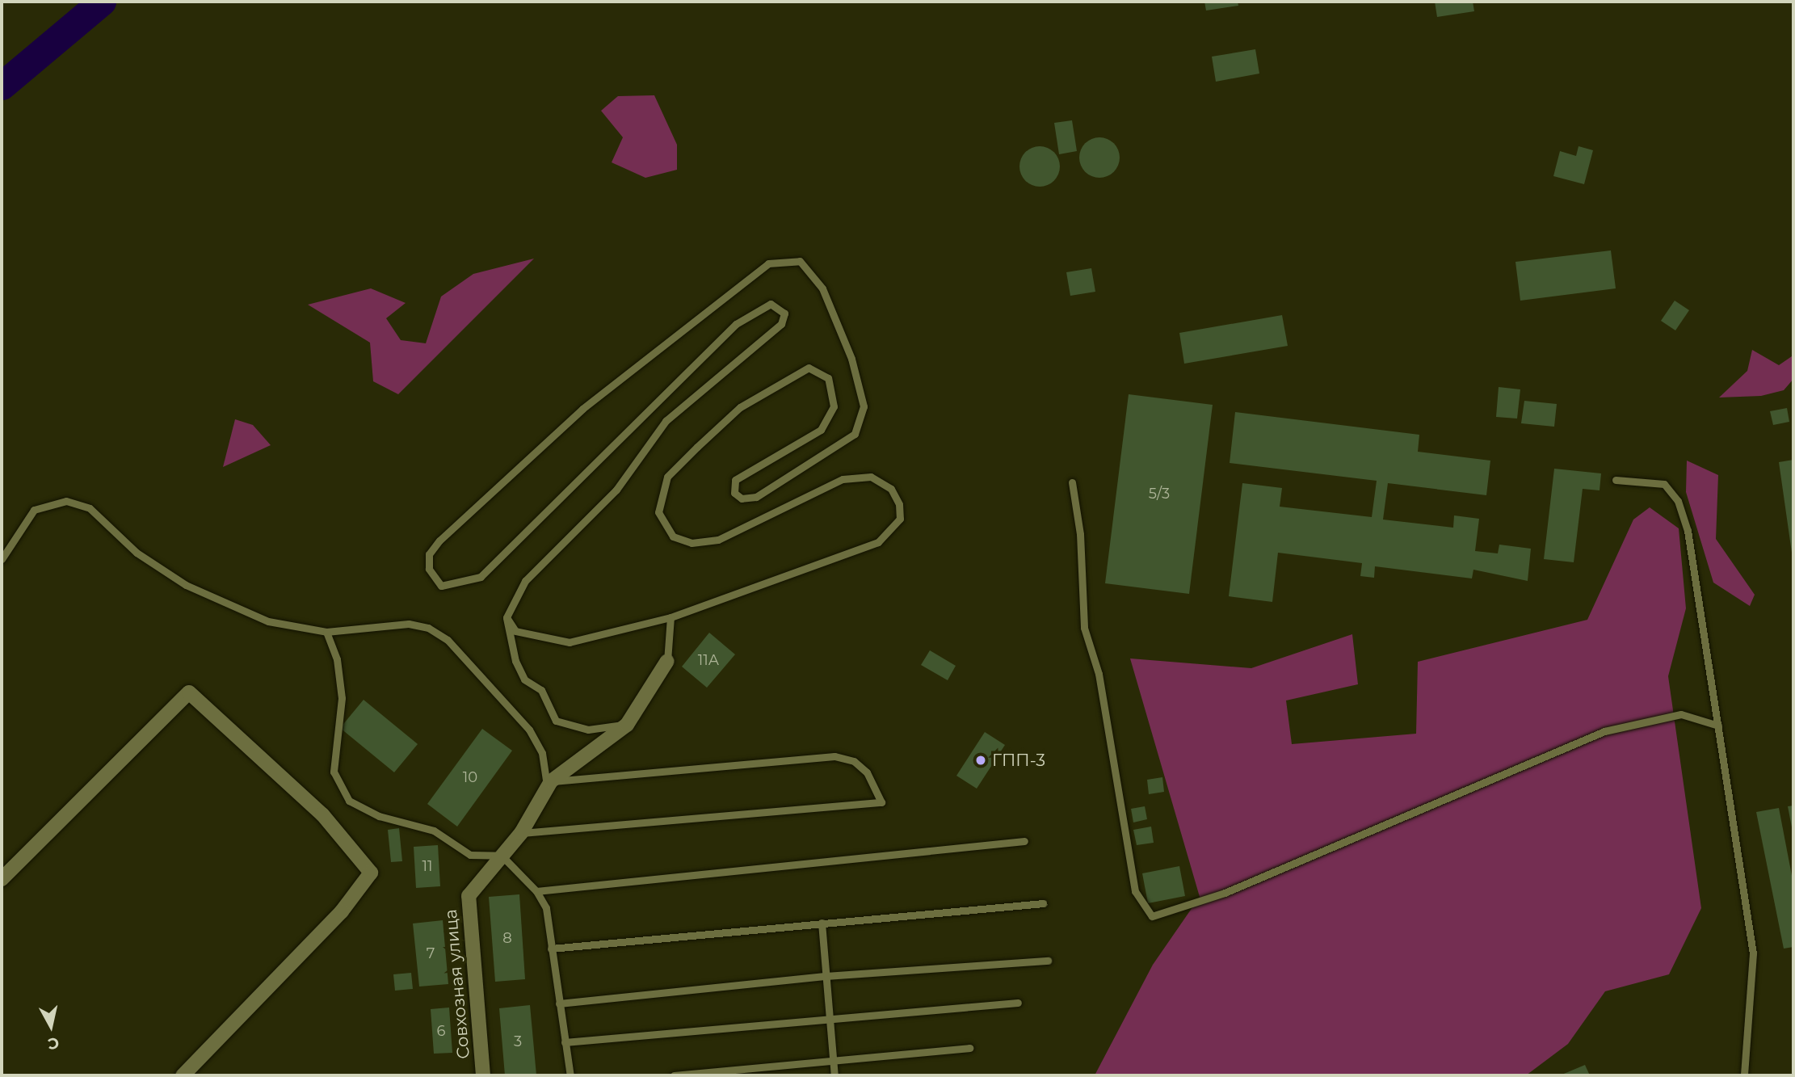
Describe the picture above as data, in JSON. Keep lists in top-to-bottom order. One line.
{"streets":{"street":["Совхозная улица"]},"places":["ГПП-3"],"house_numbers":["5/3","11А","10","11","8","7","6","3"],"north":"bottom"}
